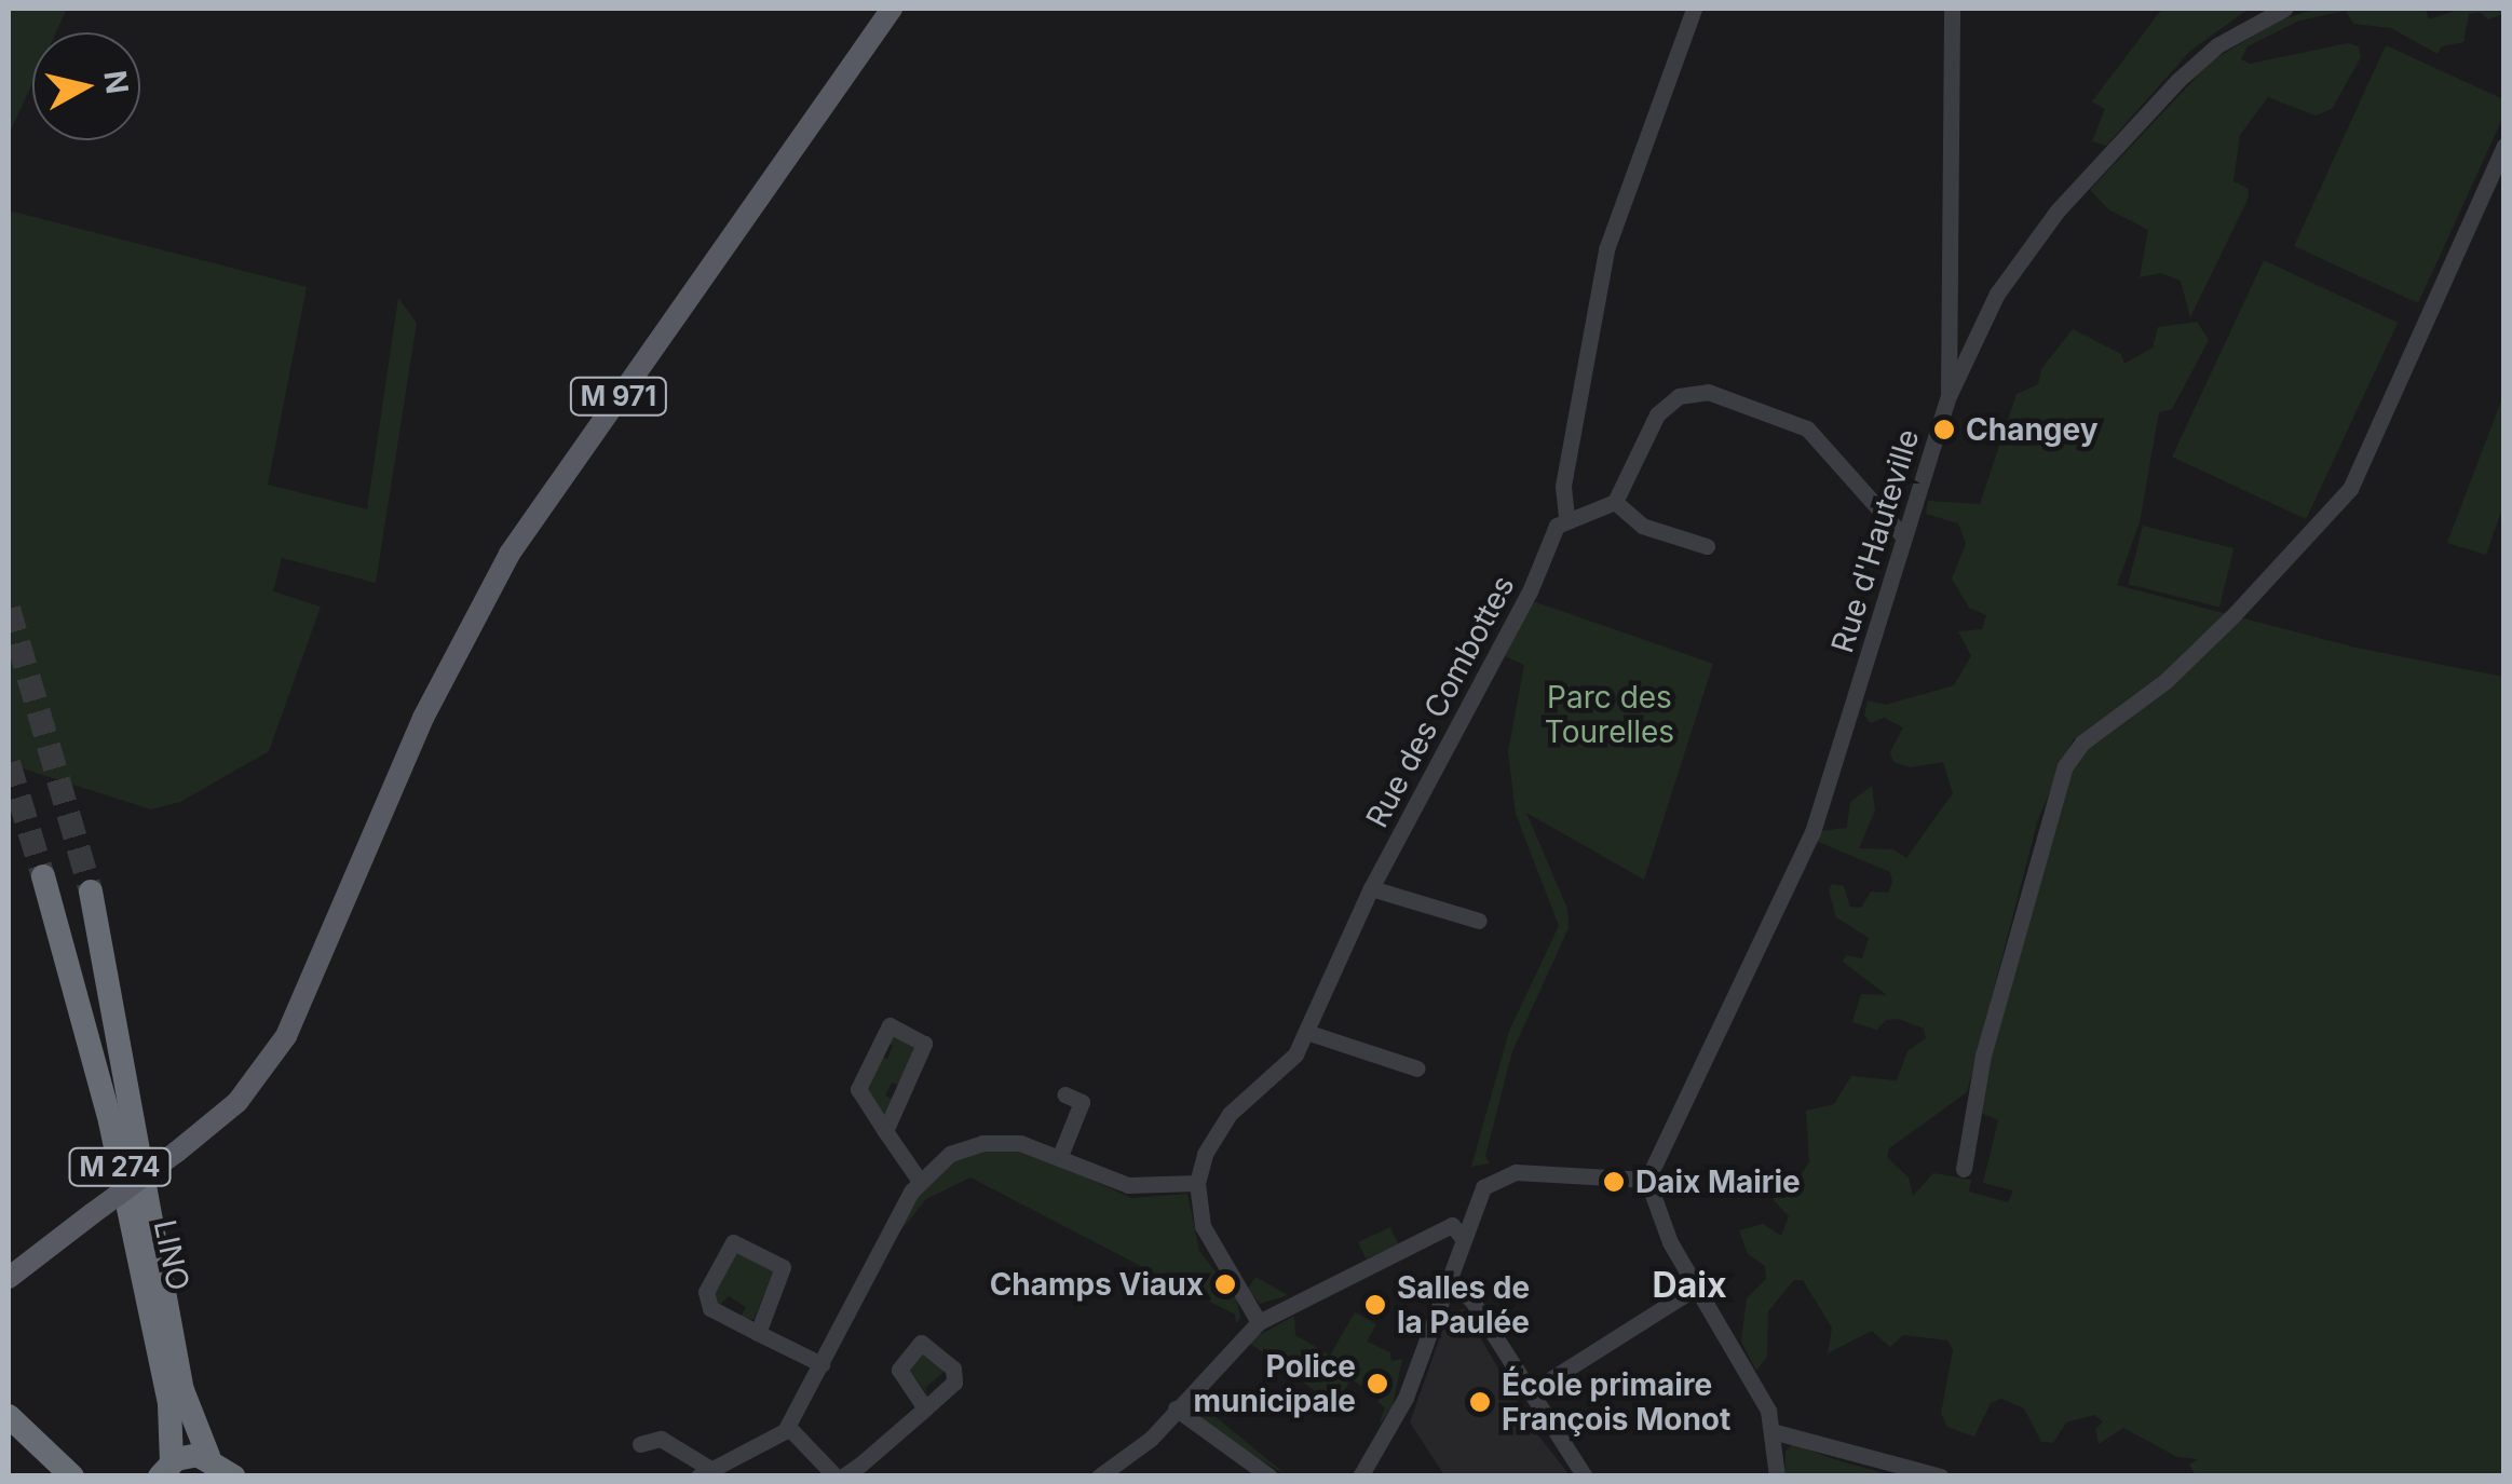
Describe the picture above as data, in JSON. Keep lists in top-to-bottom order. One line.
{"streets":{"highway":["M 274","LINO"],"main road":["M 971"],"street":["Rue d'Hauteville","Rue des Combottes"]},"districts":["Daix"],"parks":["Parc des Tourelles"],"places":["Changey","Daix Mairie","Champs Viaux","Salles de la Paulée","Police municipale","École primaire François Monot"],"north":"right"}
